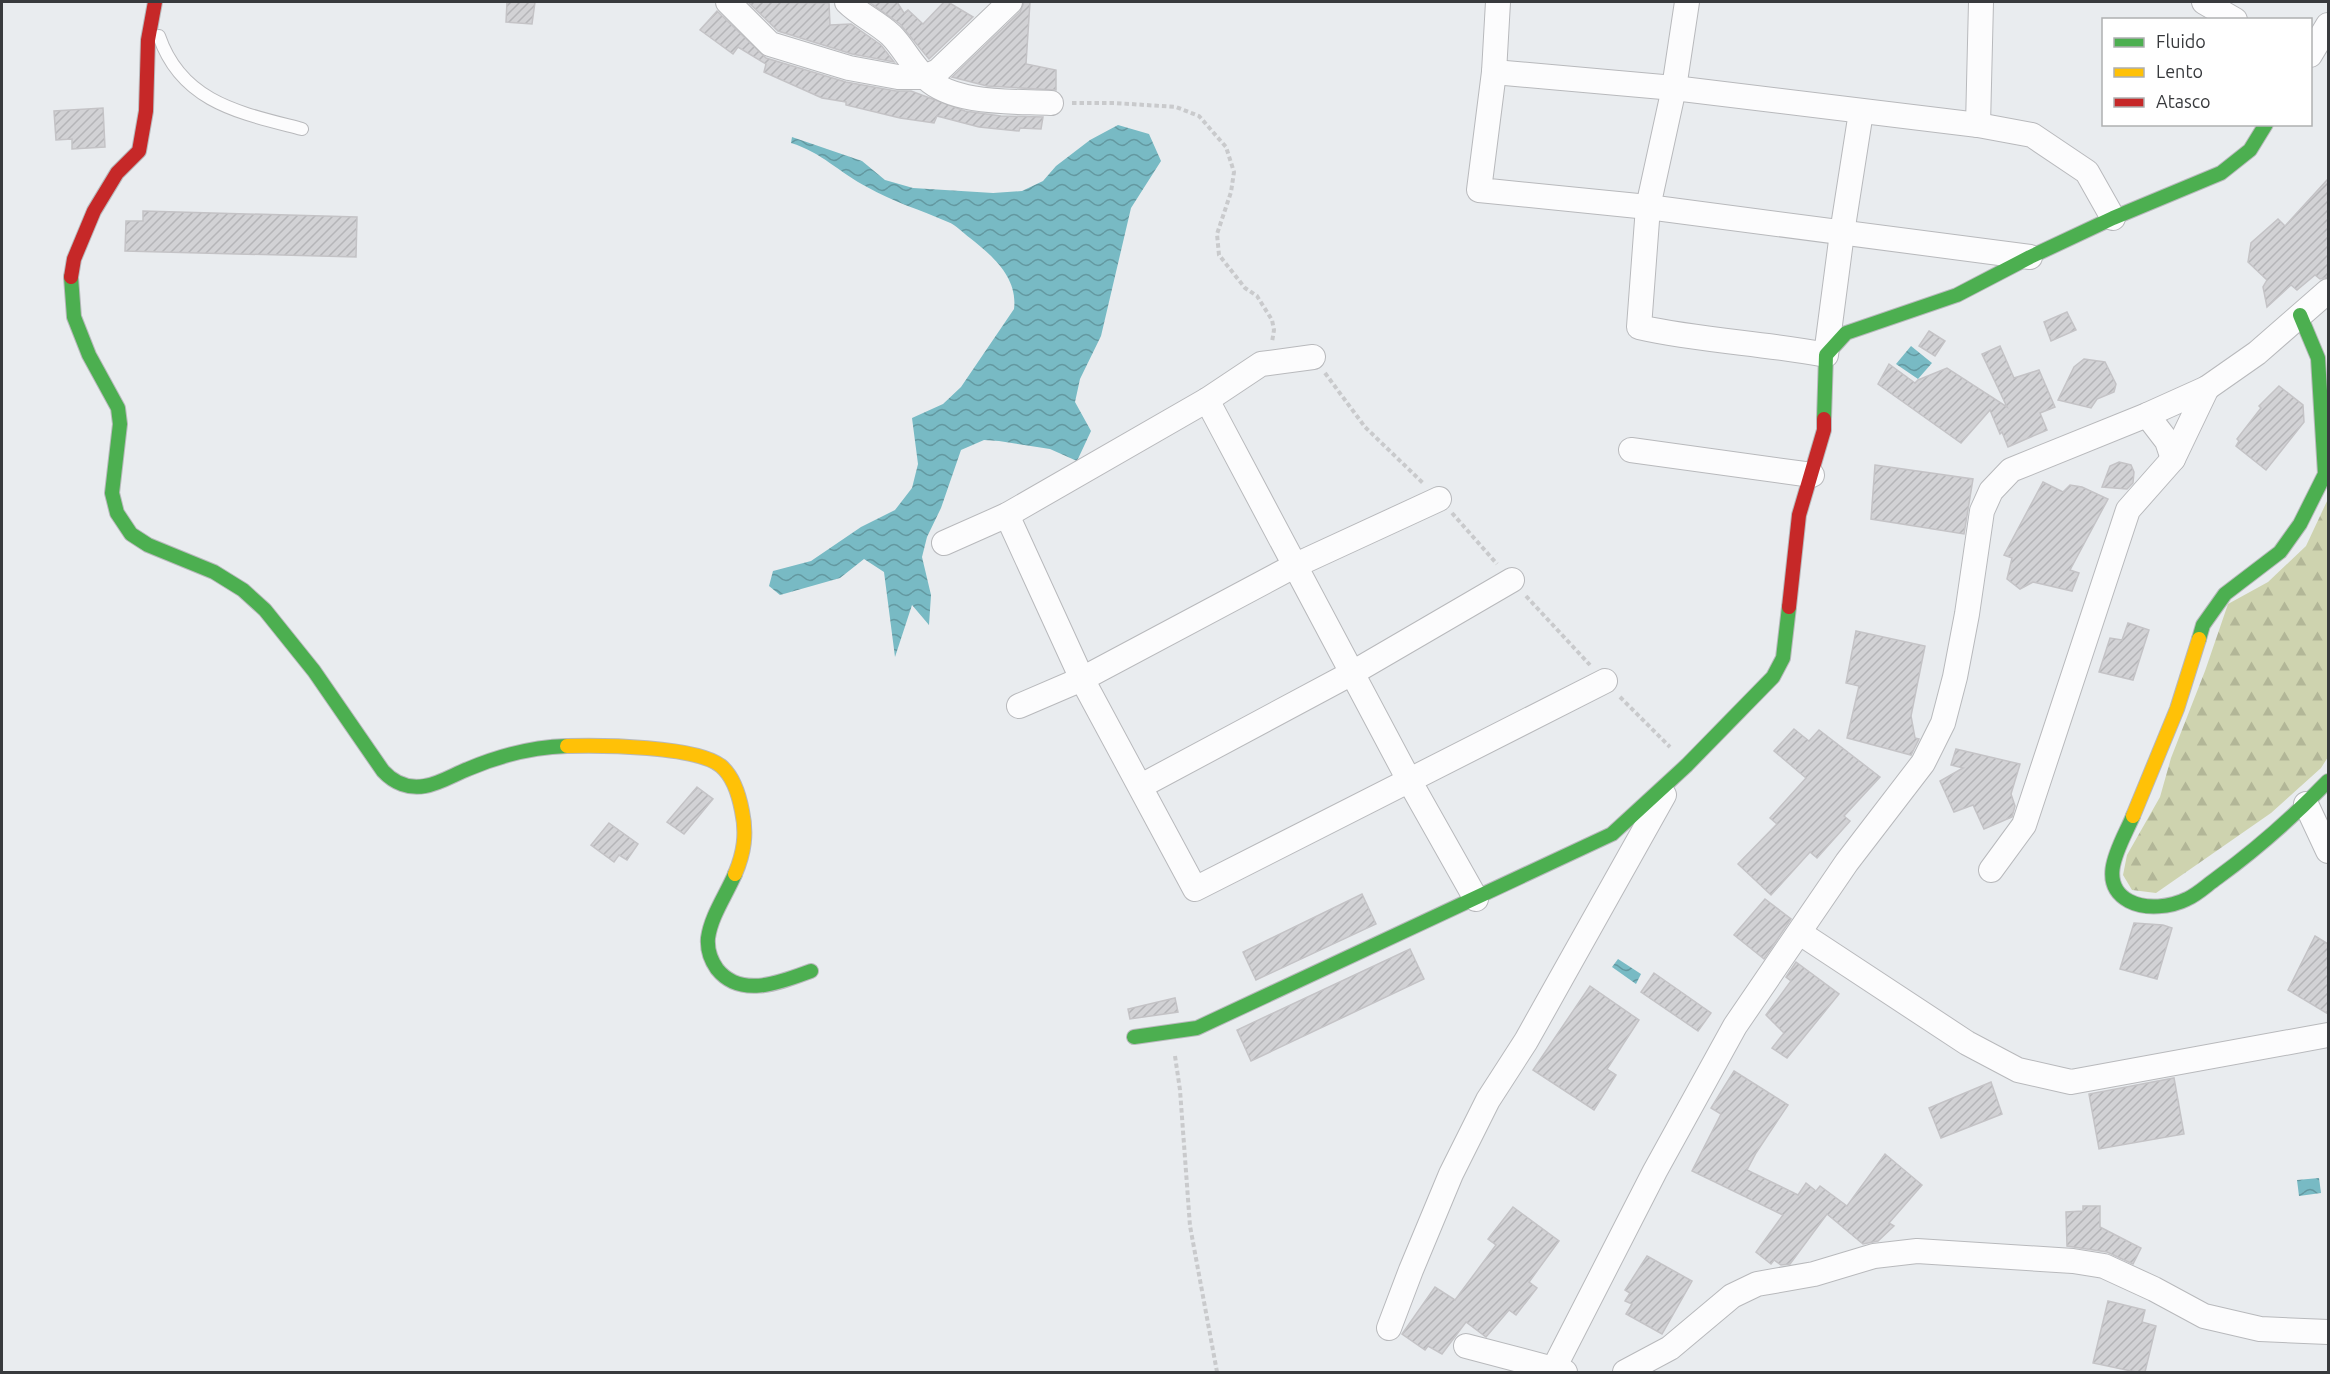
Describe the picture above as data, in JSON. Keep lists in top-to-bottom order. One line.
{"legend":["Fluido","Lento","Atasco"]}
